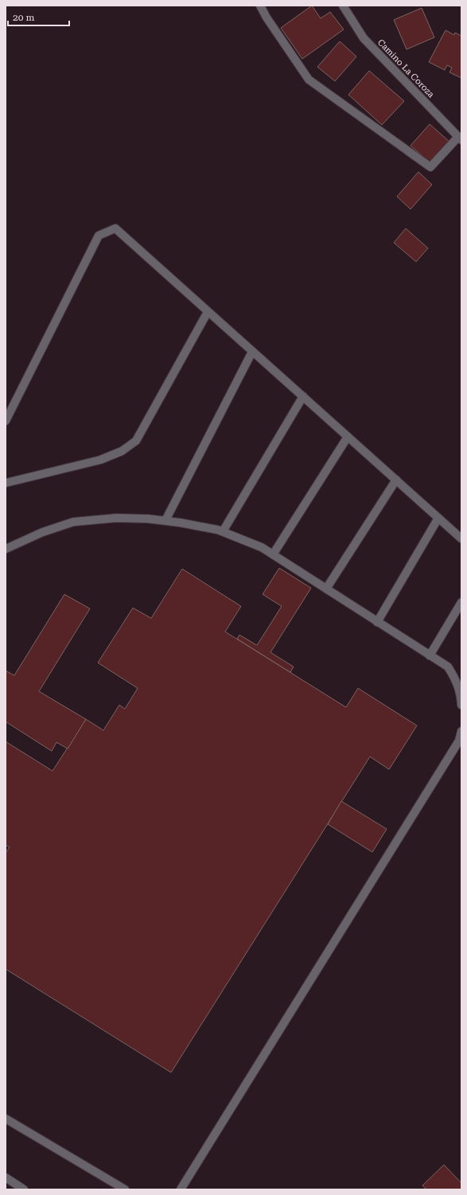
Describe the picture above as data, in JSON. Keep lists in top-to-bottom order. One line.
{"streets":{"street":["Camino La Coroza"]},"scale_bar":"20 m"}
